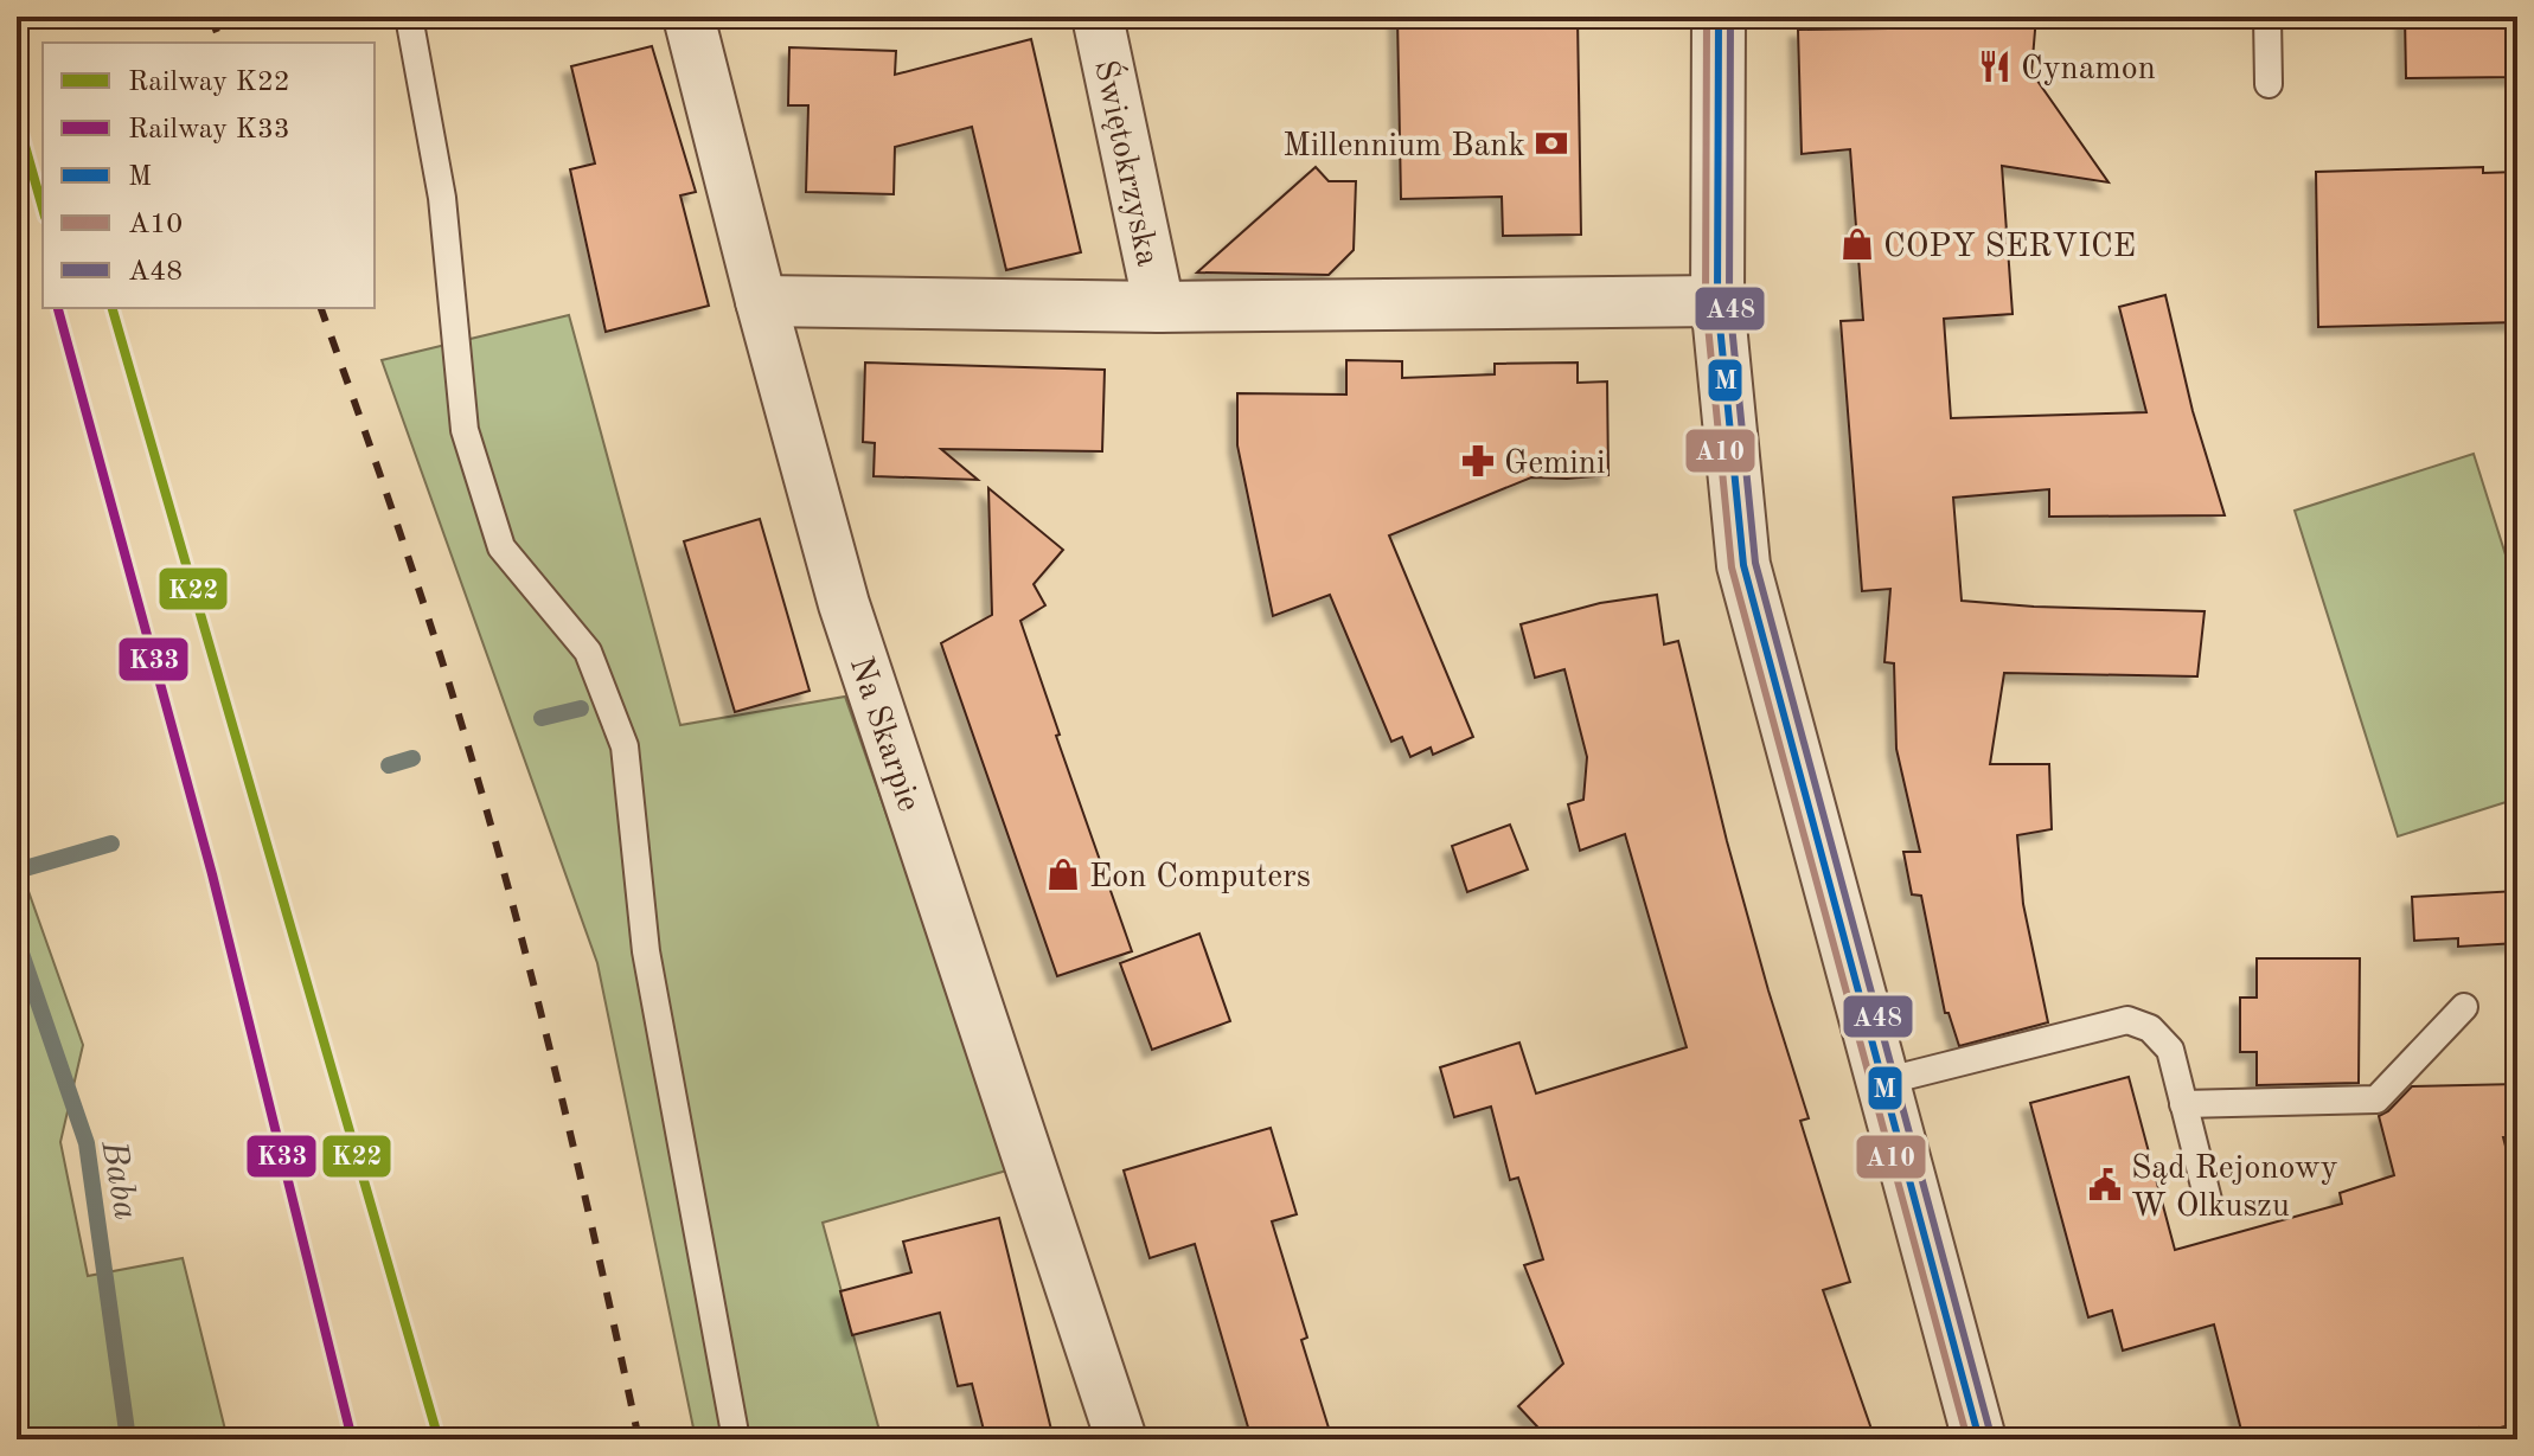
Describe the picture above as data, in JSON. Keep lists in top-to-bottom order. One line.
{"streets":{"street":["Świętokrzyska","Na Skarpie"]},"water":["Baba"],"places":{"restaurant":["Cynamon"],"bank":["Millennium Bank"],"shop":["COPY SERVICE","Eon Computers"],"pharmacy":["Gemini"],"public building":["Sąd Rejonowy W Olkuszu"]},"lines":["transit line M","transit line A10","transit line A48","rail line K22","rail line K33"],"legend":["Railway K22","Railway K33","M","A10","A48"]}
